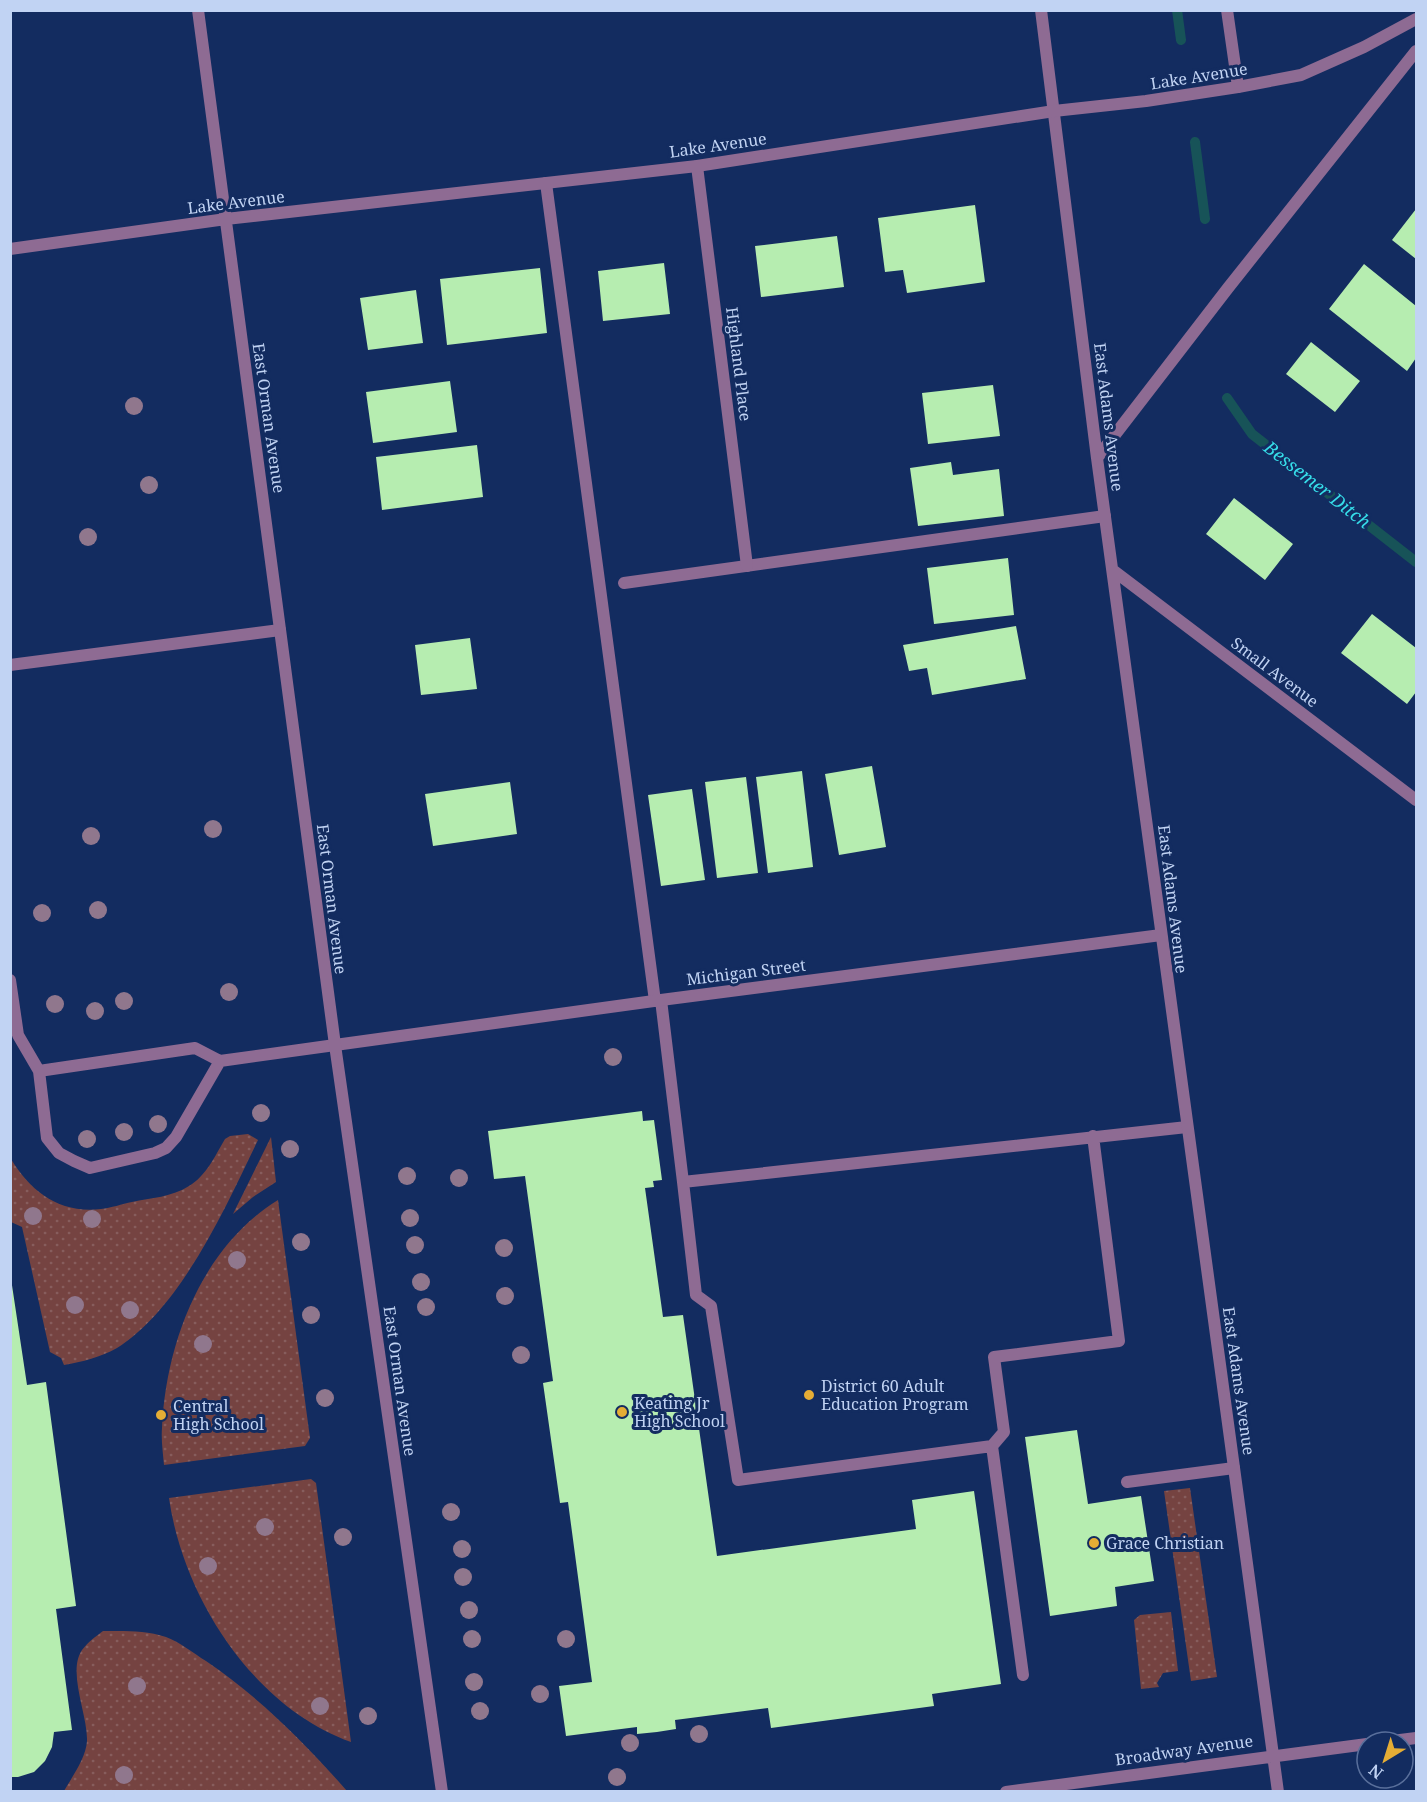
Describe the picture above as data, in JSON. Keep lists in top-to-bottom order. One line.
{"streets":{"street":["Lake Avenue","Highland Place","East Adams Avenue","East Orman Avenue","Small Avenue","Michigan Street","Broadway Avenue"]},"crossings":[["Lake Avenue","Highland Place"],["Lake Avenue","East Adams Avenue"],["Lake Avenue","East Orman Avenue"],["East Adams Avenue","Small Avenue"],["East Adams Avenue","Michigan Street"],["East Adams Avenue","Broadway Avenue"],["East Orman Avenue","Michigan Street"]],"water":["Bessemer Ditch"],"places":["District 60 Adult Education Program","Keating Jr High School","Central High School","Grace Christian"],"north":"bottom left"}
